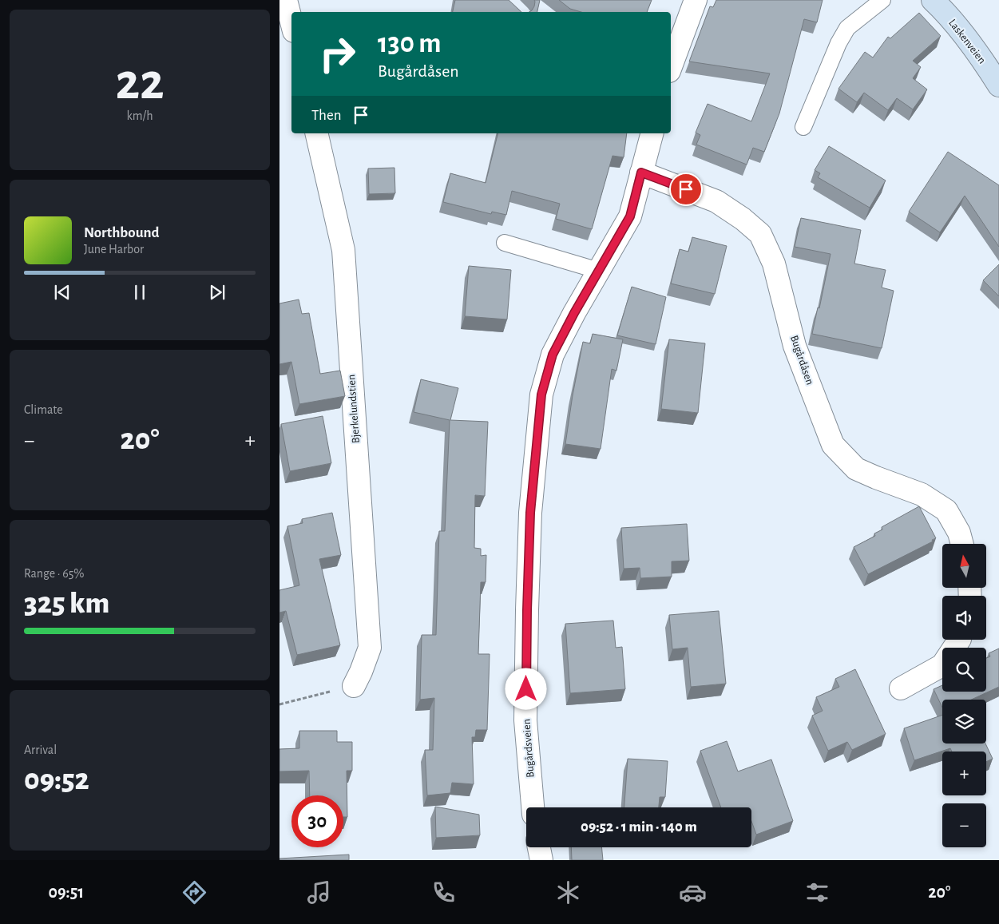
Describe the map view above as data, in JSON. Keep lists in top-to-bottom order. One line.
{"streets":{"street":["Laskenveien","Bugårdåsen","Bjerkelundstien","Bugårdsveien"]},"crossings":[["Bugårdåsen","Bugårdsveien"]],"north":"top","page":{"tile":[["22","km/h"],"Climate",["Range · 65%","325 km"],["Arrival","09:52"]],"turn":["130 m","Bugårdåsen"],"then":"Then","song":["Northbound","June Harbor"],"heat":["−","20°","+"],"map_buttons":["+","−"],"limit":"30","trip":"09:52 · 1 min · 140 m","tabs":["09:51","20°"]}}
